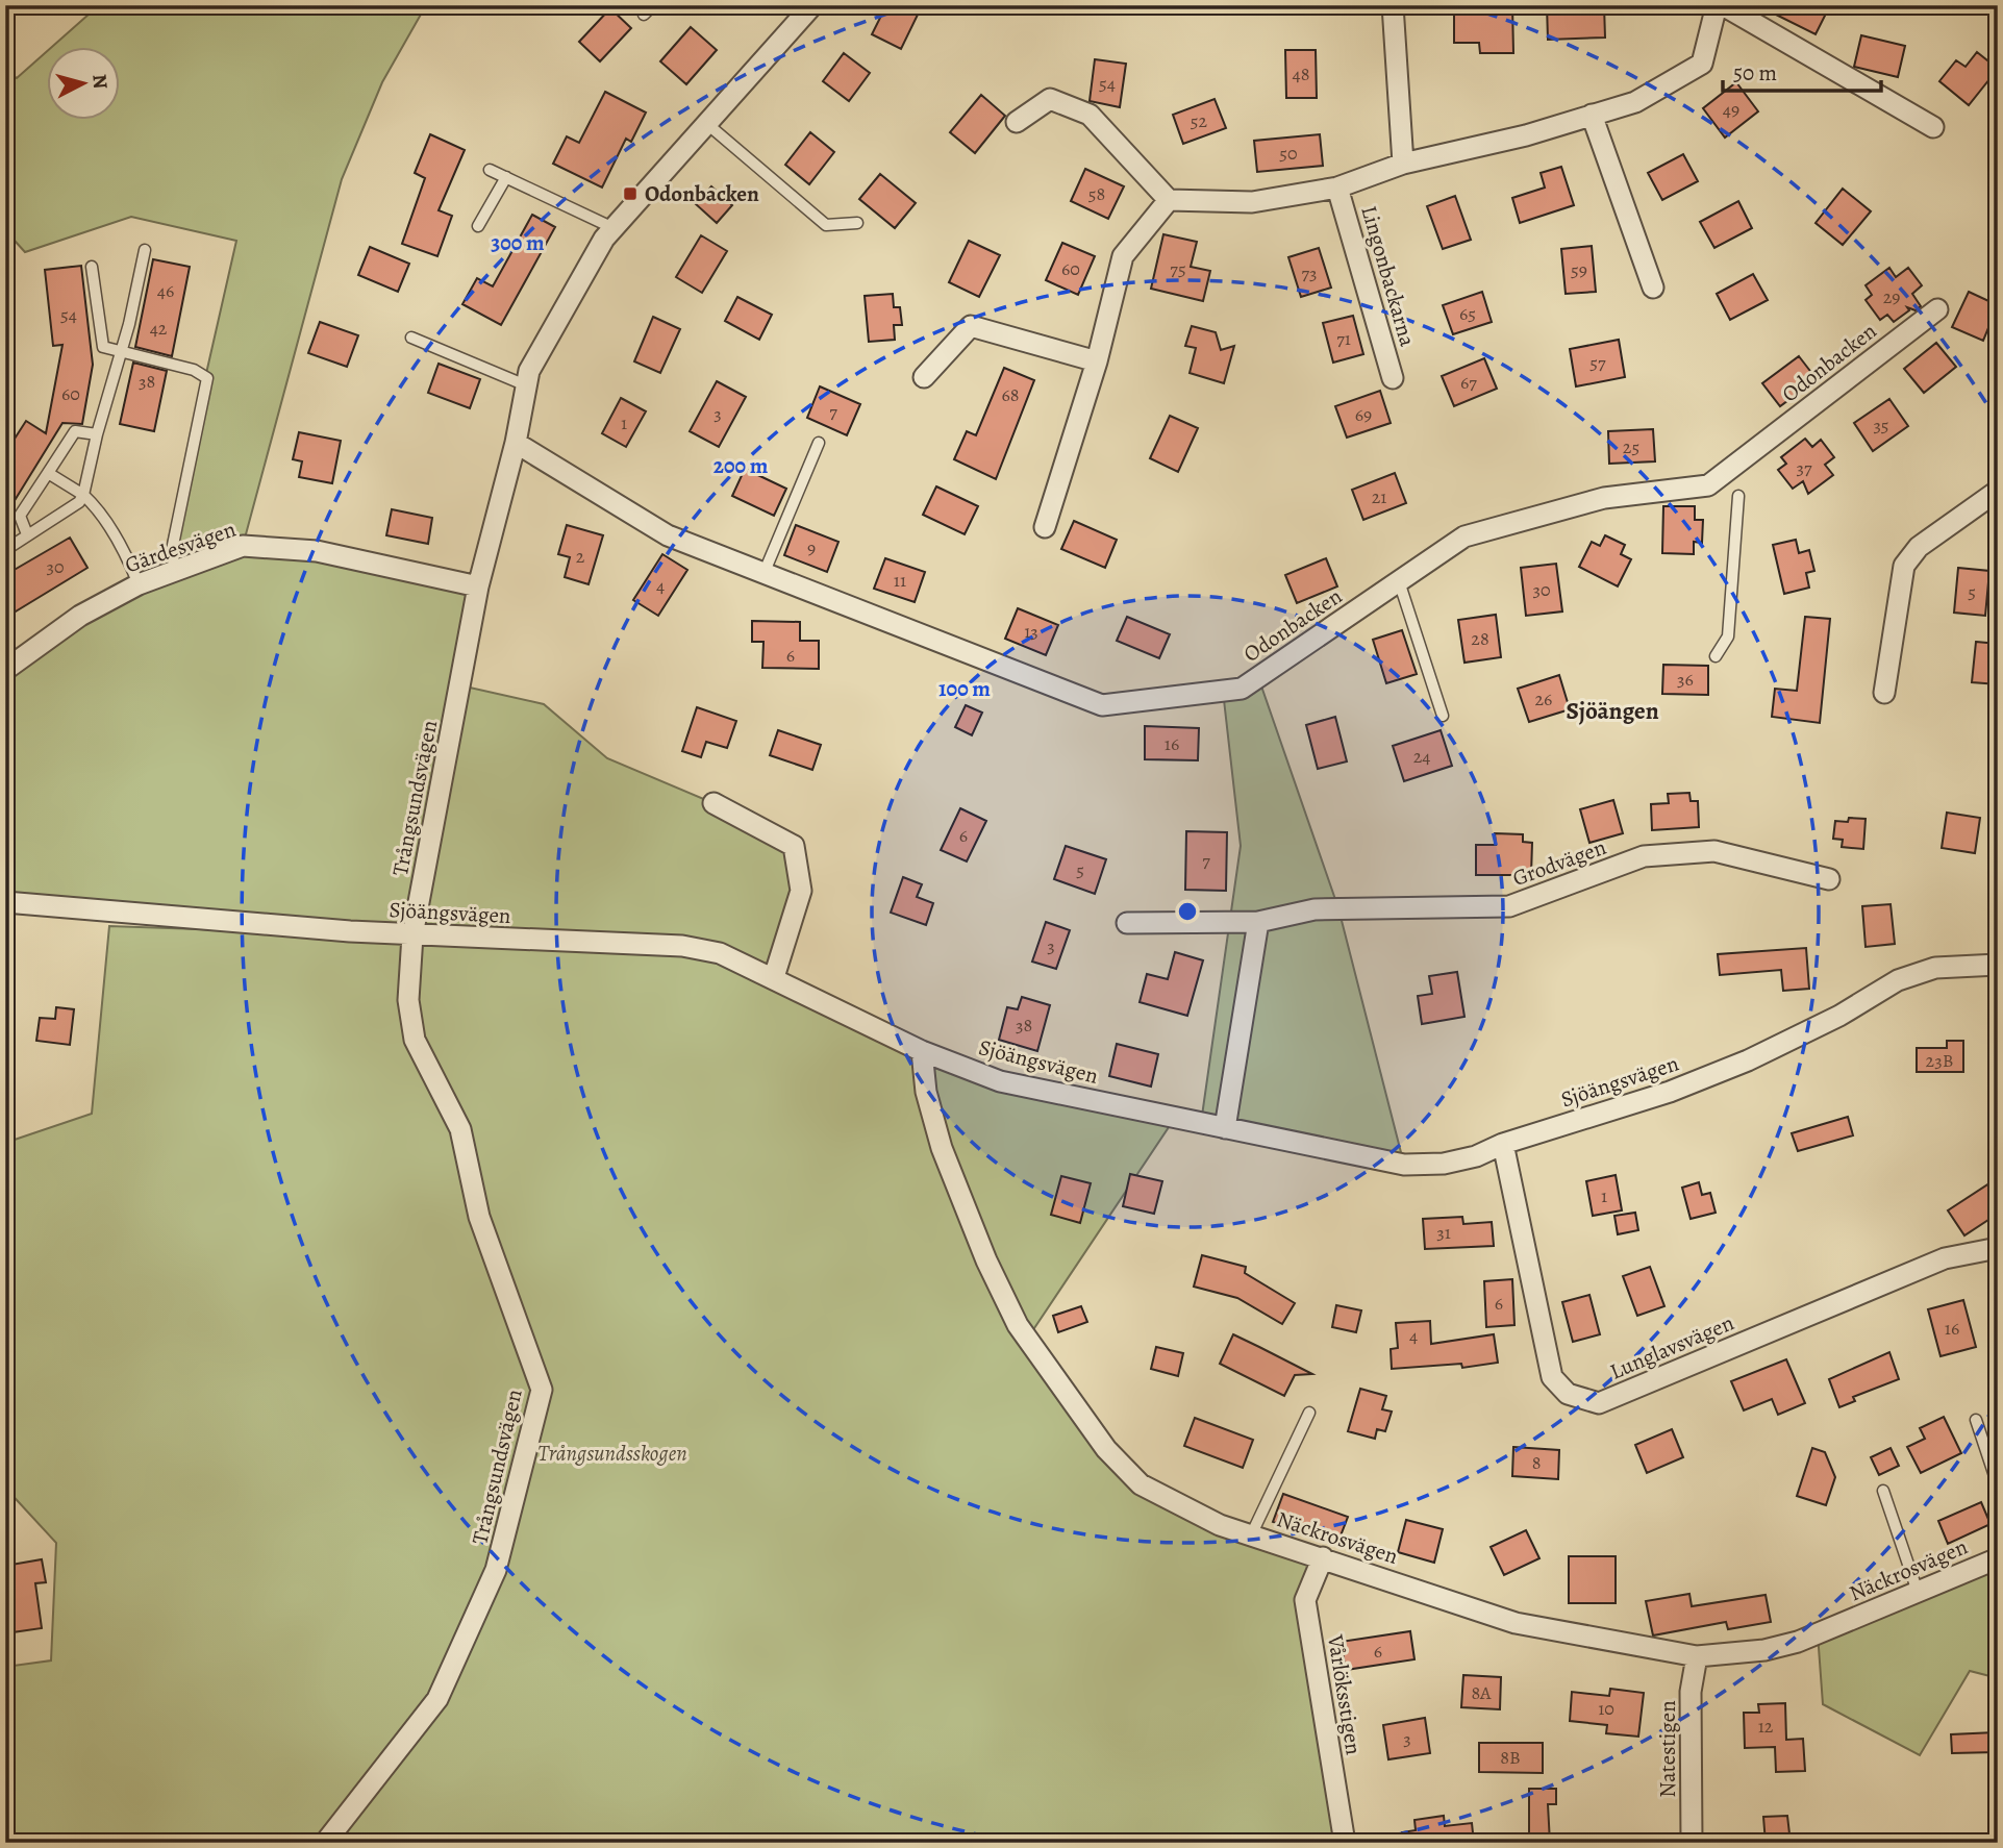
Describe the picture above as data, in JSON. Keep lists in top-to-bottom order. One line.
{"streets":{"street":["Lingonbackarna","Odonbacken","Gärdesvägen","Trångsundsvägen","Grodvägen","Sjöängsvägen","Lunglavsvägen","Näckrosvägen","Vårlöksstigen","Natestigen"]},"crossings":[["Odonbacken","Trångsundsvägen"],["Gärdesvägen","Trångsundsvägen"],["Trångsundsvägen","Sjöängsvägen"],["Sjöängsvägen","Lunglavsvägen"],["Sjöängsvägen","Näckrosvägen"],["Näckrosvägen","Vårlöksstigen"],["Näckrosvägen","Natestigen"]],"districts":["Sjöängen"],"parks":["Trångsundsskogen"],"places":{"transit":["Odonbacken"]},"house_numbers":["48","54","49","52","50","58","60","75","59","73","46","29","65","54","42","71","57","38","67","60","68","7","3","69","1","35","25","37","21","9","2","30","11","4","30","5","13","28","6","36","26","16","24","6","7","5","3","38","23B","1","31","6","16","4","8","6","8A","10","12","3","8B"],"scale_bar":"50 m","north":"right","rings":["300 m","200 m","100 m"]}
